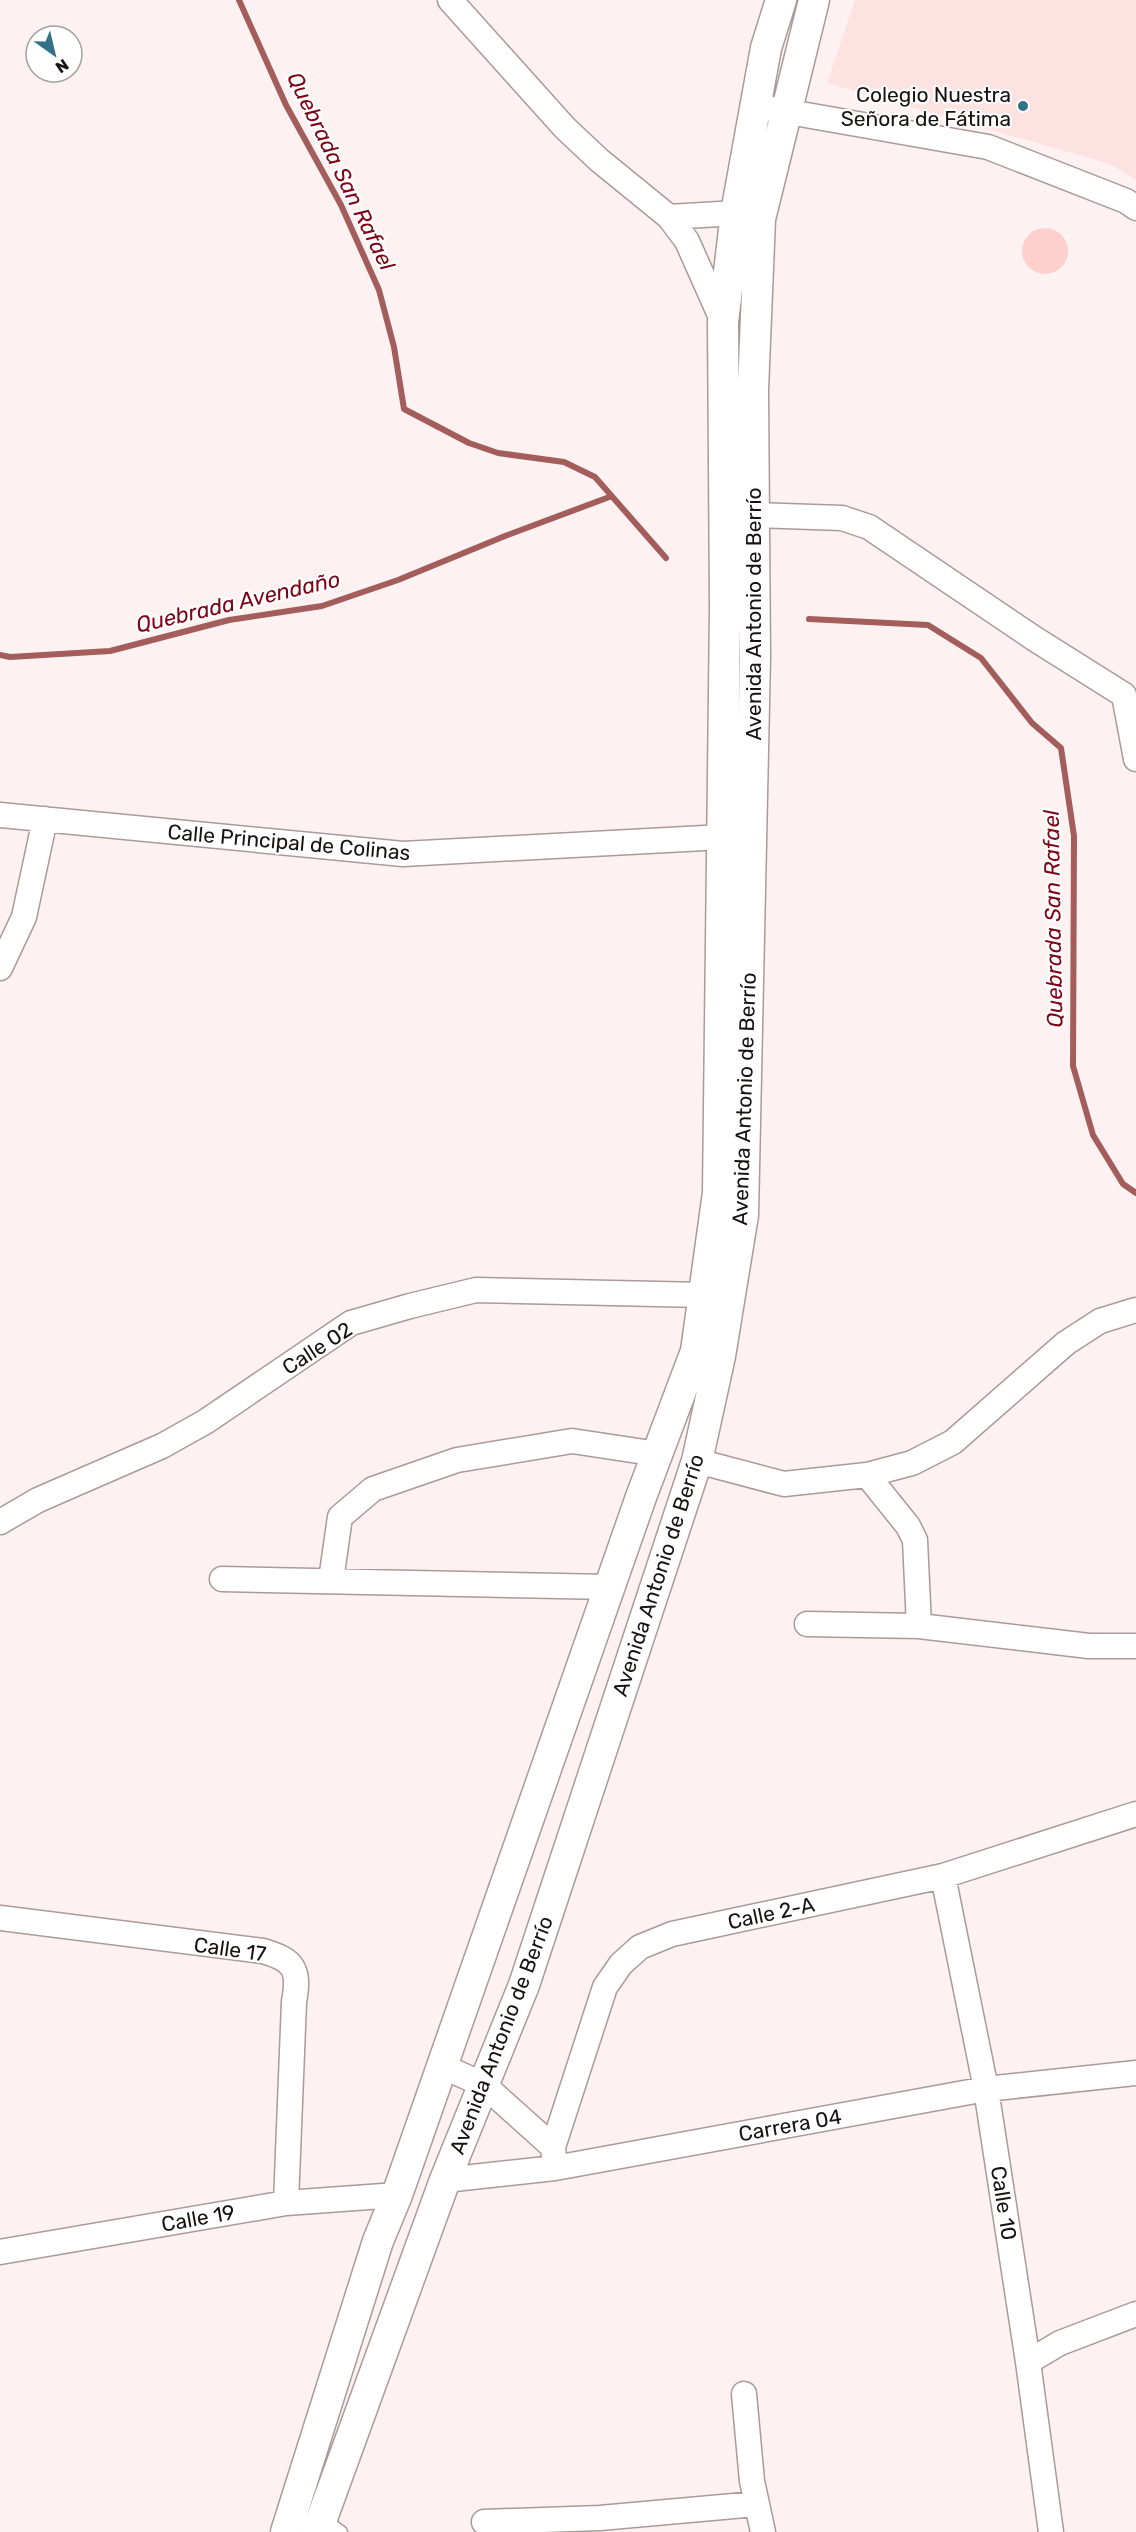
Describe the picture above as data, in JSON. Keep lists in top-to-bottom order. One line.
{"streets":{"street":["Avenida Antonio de Berrío","Calle Principal de Colinas","Calle 02","Calle 2-A","Calle 17","Carrera 04","Calle 10","Calle 19"]},"crossings":[["Avenida Antonio de Berrío","Calle Principal de Colinas"],["Avenida Antonio de Berrío","Calle 02"],["Avenida Antonio de Berrío","Carrera 04"],["Avenida Antonio de Berrío","Calle 19"],["Calle 2-A","Carrera 04"],["Calle 2-A","Calle 10"],["Calle 17","Calle 19"],["Carrera 04","Calle 10"]],"water":["Quebrada San Rafael","Quebrada Avendaño"],"places":["Colegio Nuestra Señora de Fátima"],"north":"bottom right"}
